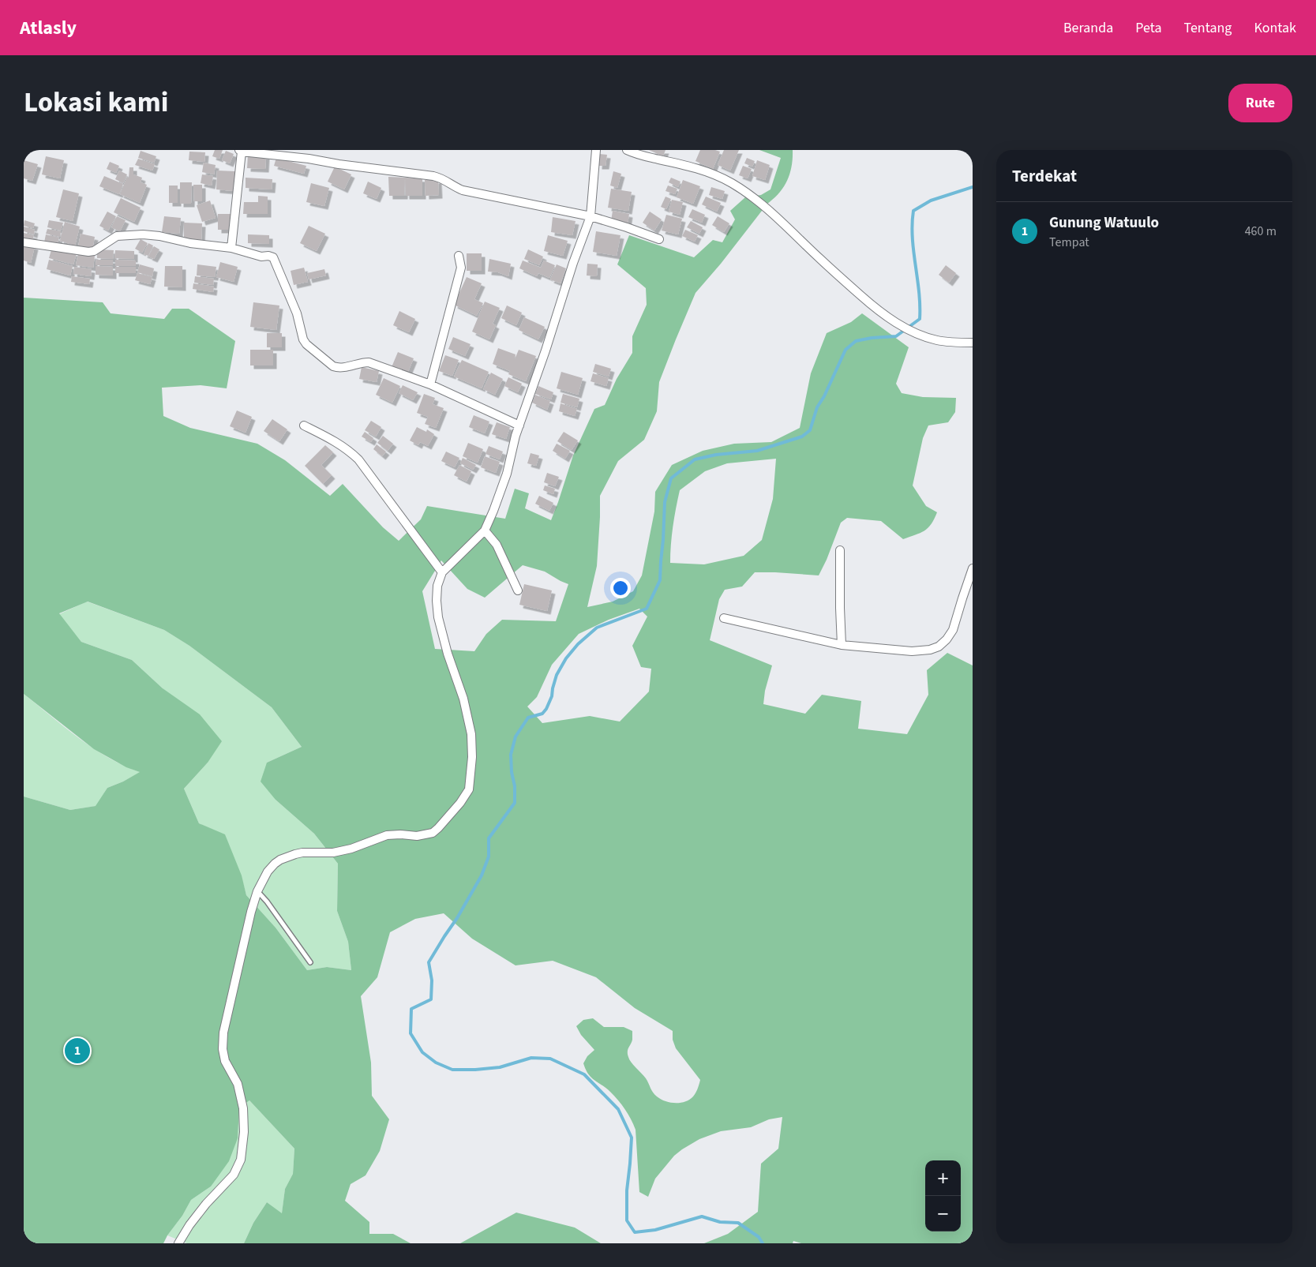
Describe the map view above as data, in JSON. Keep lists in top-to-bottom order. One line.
{"page":{"header":"Atlasly","nav":["Beranda","Peta","Tentang","Kontak"],"title":"Lokasi kami","buttons":"Rute","heading":"Terdekat","list":[{"mark":"1","name":"Gunung Watuulo","note":"Tempat","value":"460 m"}],"pins":"1","map_buttons":["+","−"]}}
